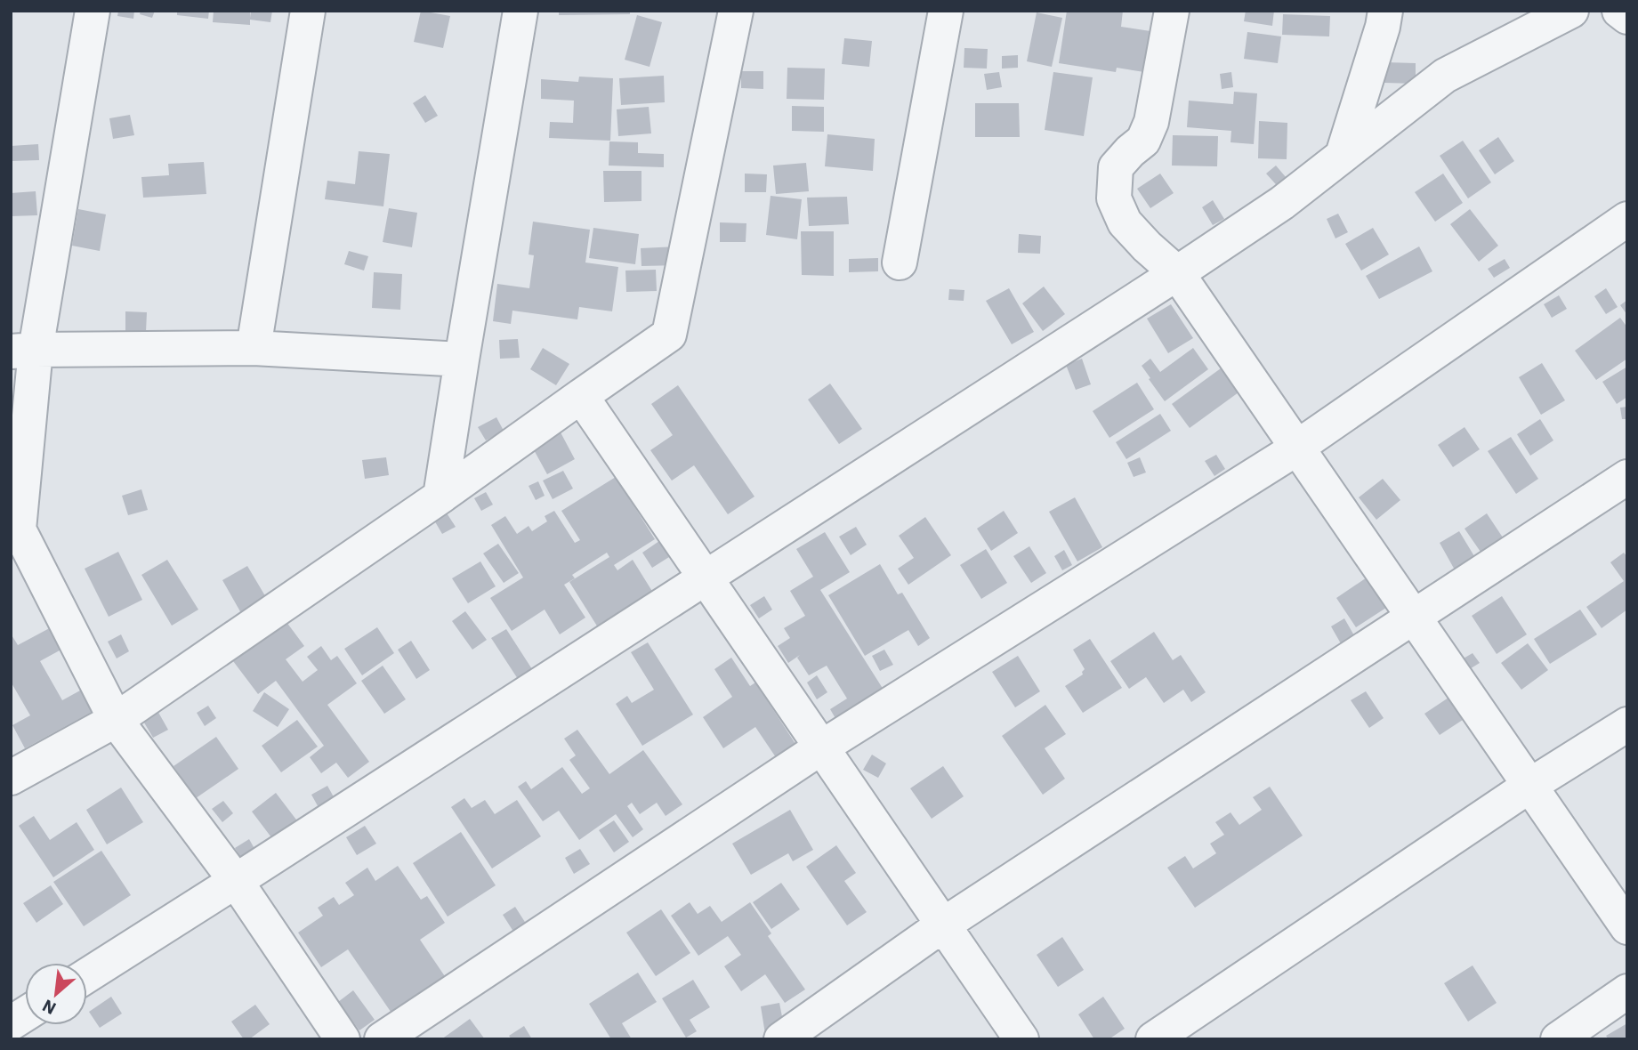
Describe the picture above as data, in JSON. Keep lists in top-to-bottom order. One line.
{"north":"bottom left"}
